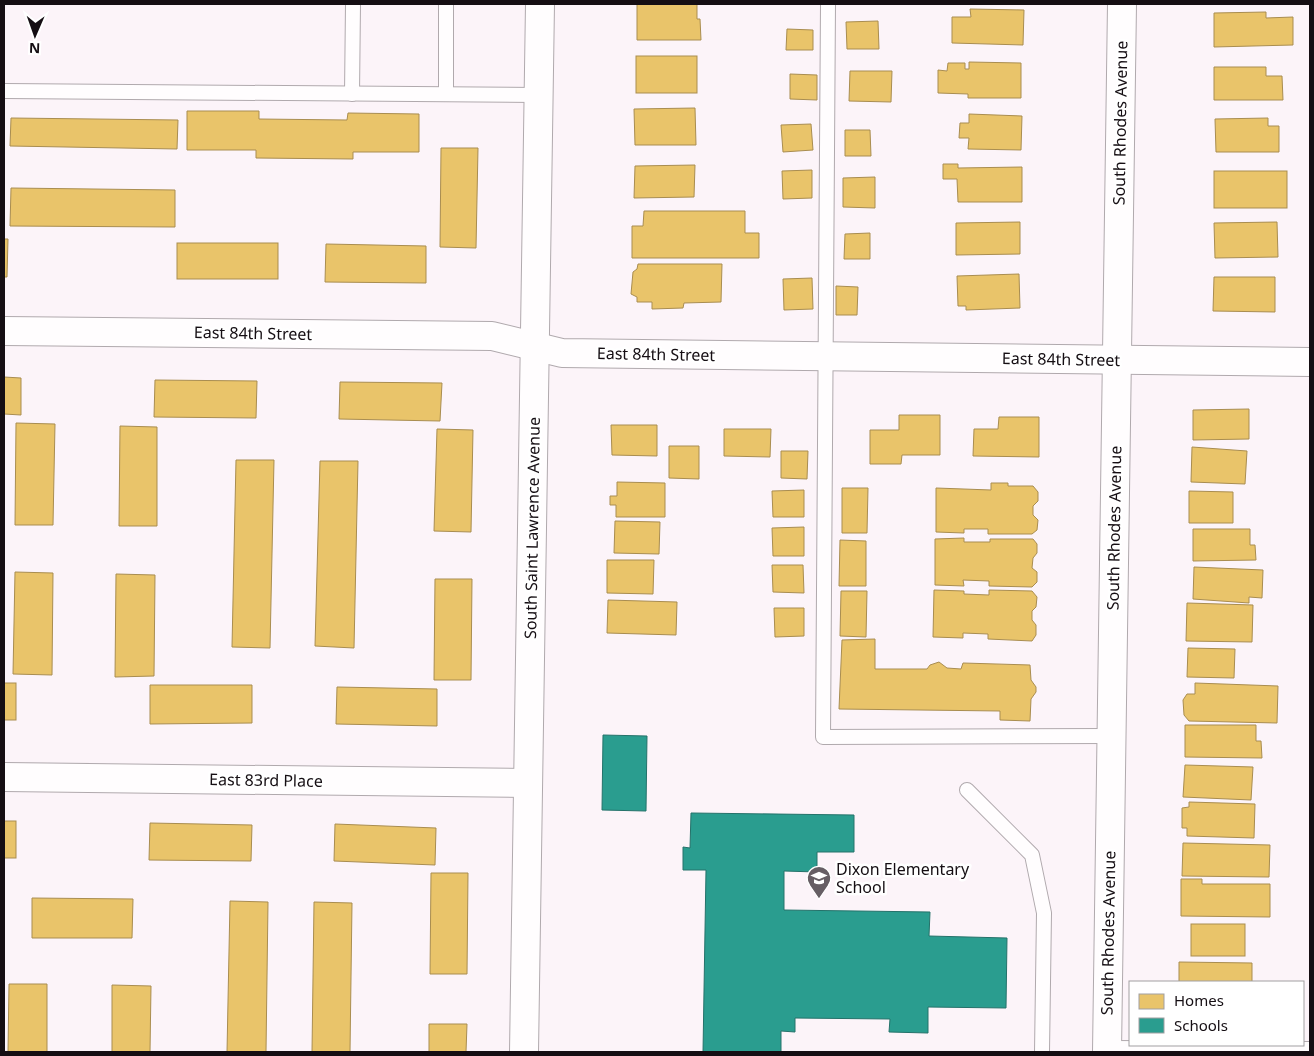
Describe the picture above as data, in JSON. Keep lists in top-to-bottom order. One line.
{"streets":{"street":["South Rhodes Avenue","East 84th Street","South Saint Lawrence Avenue","East 83rd Place"]},"crossings":[["South Rhodes Avenue","East 84th Street"],["East 84th Street","South Saint Lawrence Avenue"],["South Saint Lawrence Avenue","East 83rd Place"]],"places":{"school or university":["Dixon Elementary School"]},"legend":["Homes","Schools"],"north":"bottom"}
